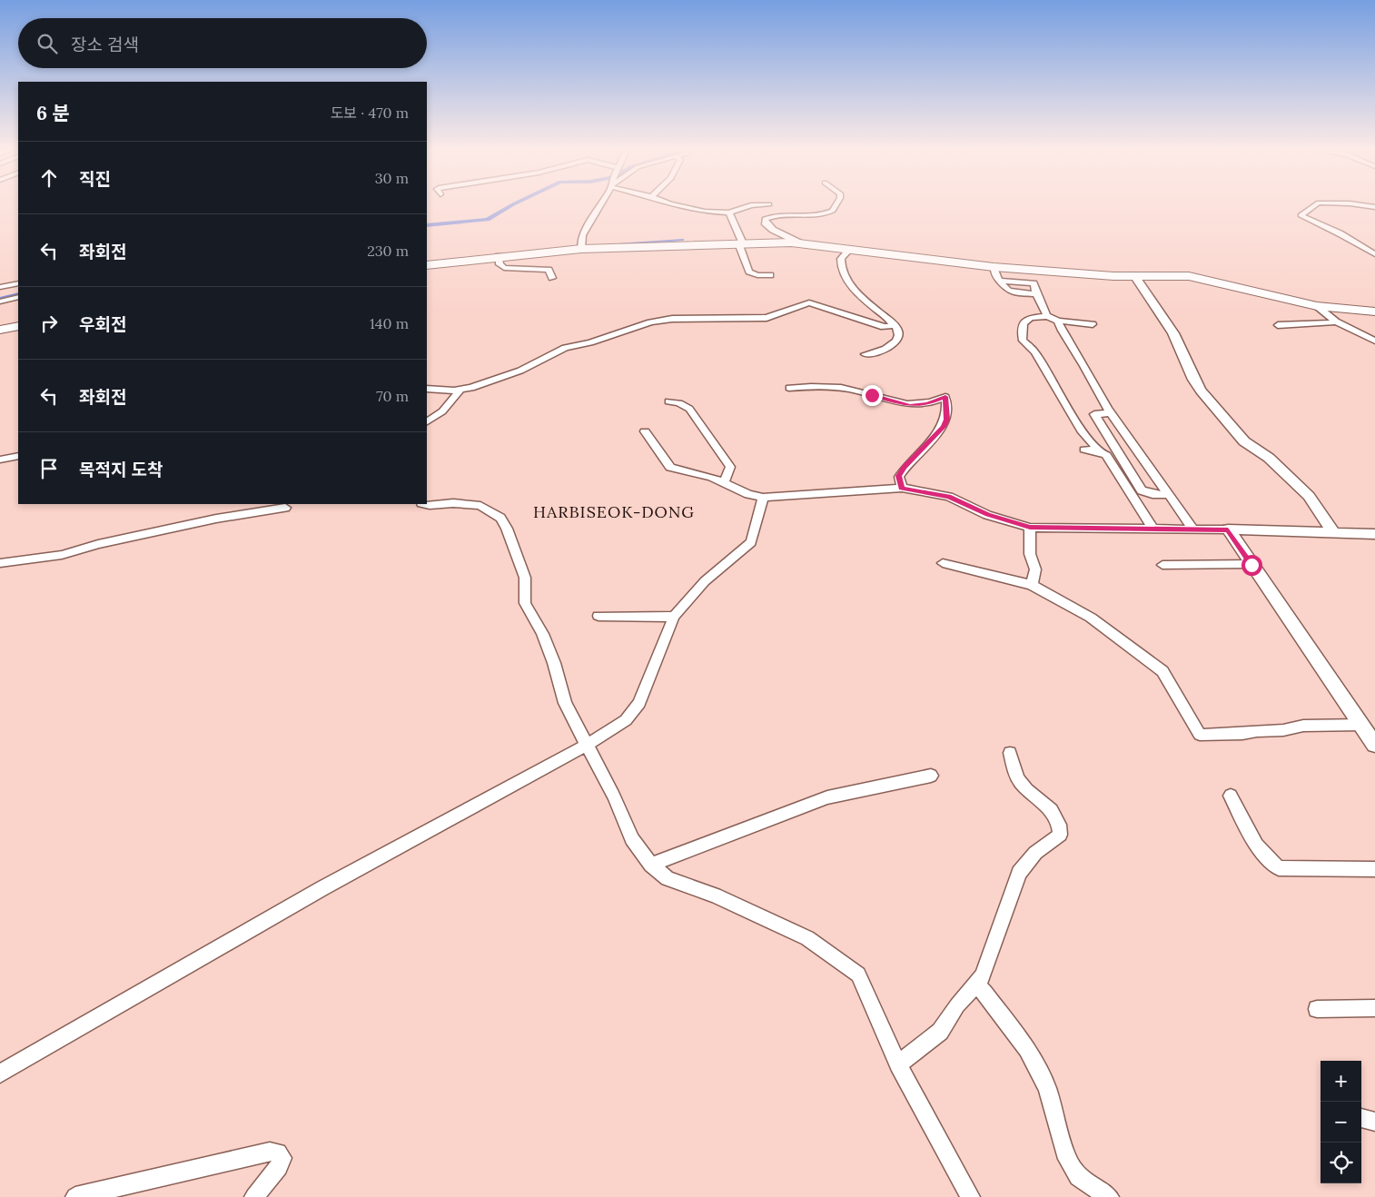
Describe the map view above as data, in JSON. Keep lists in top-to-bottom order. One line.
{"districts":["HARBISEOK-DONG"],"page":{"search":"장소 검색","heading":["6 분","도보 · 470 m"],"list":[["직진","30 m"],["좌회전","230 m"],["우회전","140 m"],["좌회전","70 m"],"목적지 도착"],"map_buttons":["+","−"]}}
